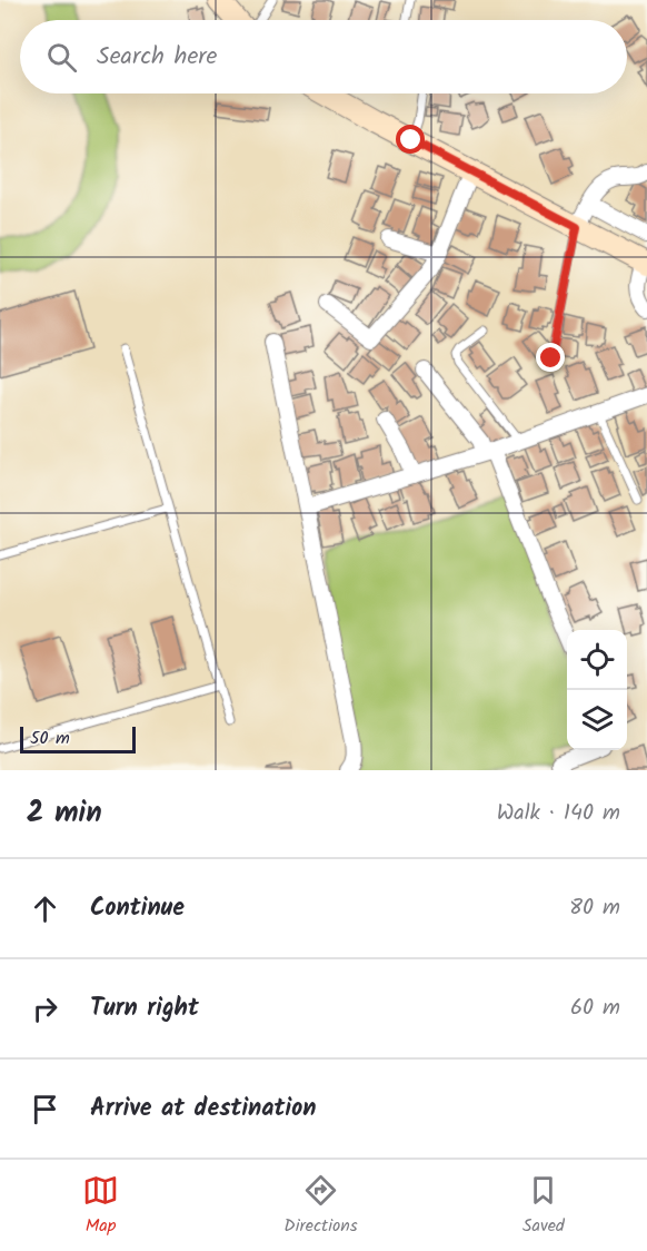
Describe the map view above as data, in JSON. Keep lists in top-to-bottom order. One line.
{"scale_bar":"50 m","page":{"search":"Search here","scale":"50 m","heading":["2 min","Walk · 140 m"],"list":[["Continue","80 m"],["Turn right","60 m"],"Arrive at destination"],"nav":["Map","Directions","Saved"]}}
